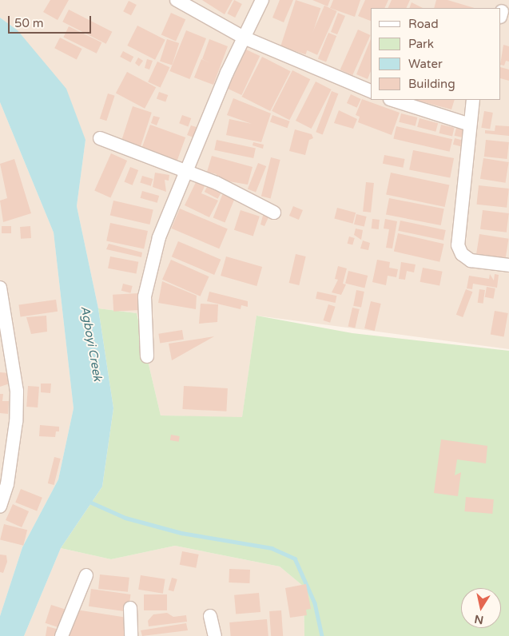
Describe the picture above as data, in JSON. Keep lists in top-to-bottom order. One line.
{"water":["Agboyi Creek"],"legend":["Road","Park","Water","Building"],"scale_bar":"50 m","north":"bottom"}
